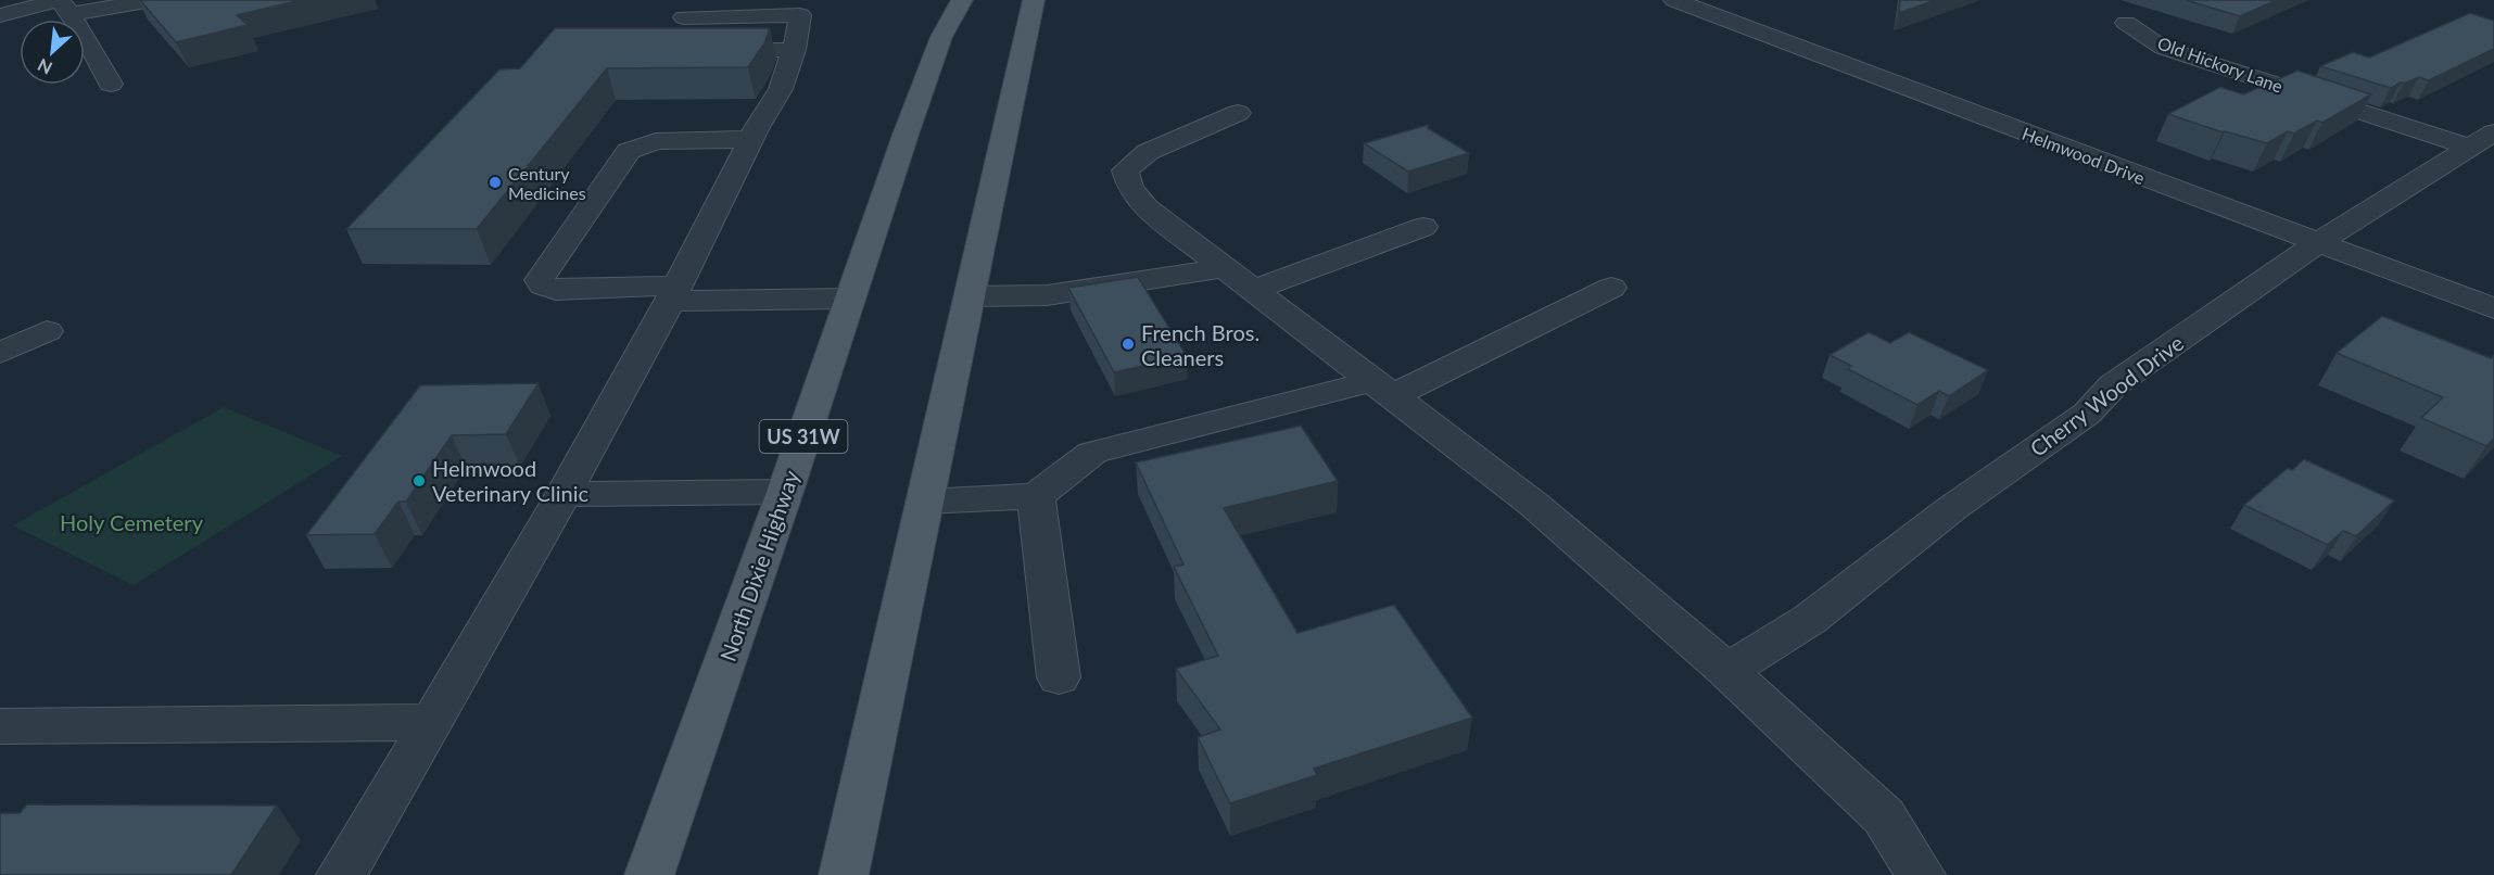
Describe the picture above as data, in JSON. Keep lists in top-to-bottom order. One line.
{"streets":{"main road":["US 31W","North Dixie Highway"],"street":["Old Hickory Lane","Helmwood Drive","Cherry Wood Drive"]},"crossings":[["Old Hickory Lane","Cherry Wood Drive"],["Helmwood Drive","Cherry Wood Drive"]],"parks":["Holy Cemetery"],"places":["Century Medicines","French Bros. Cleaners","Helmwood Veterinary Clinic"],"north":"bottom left"}
